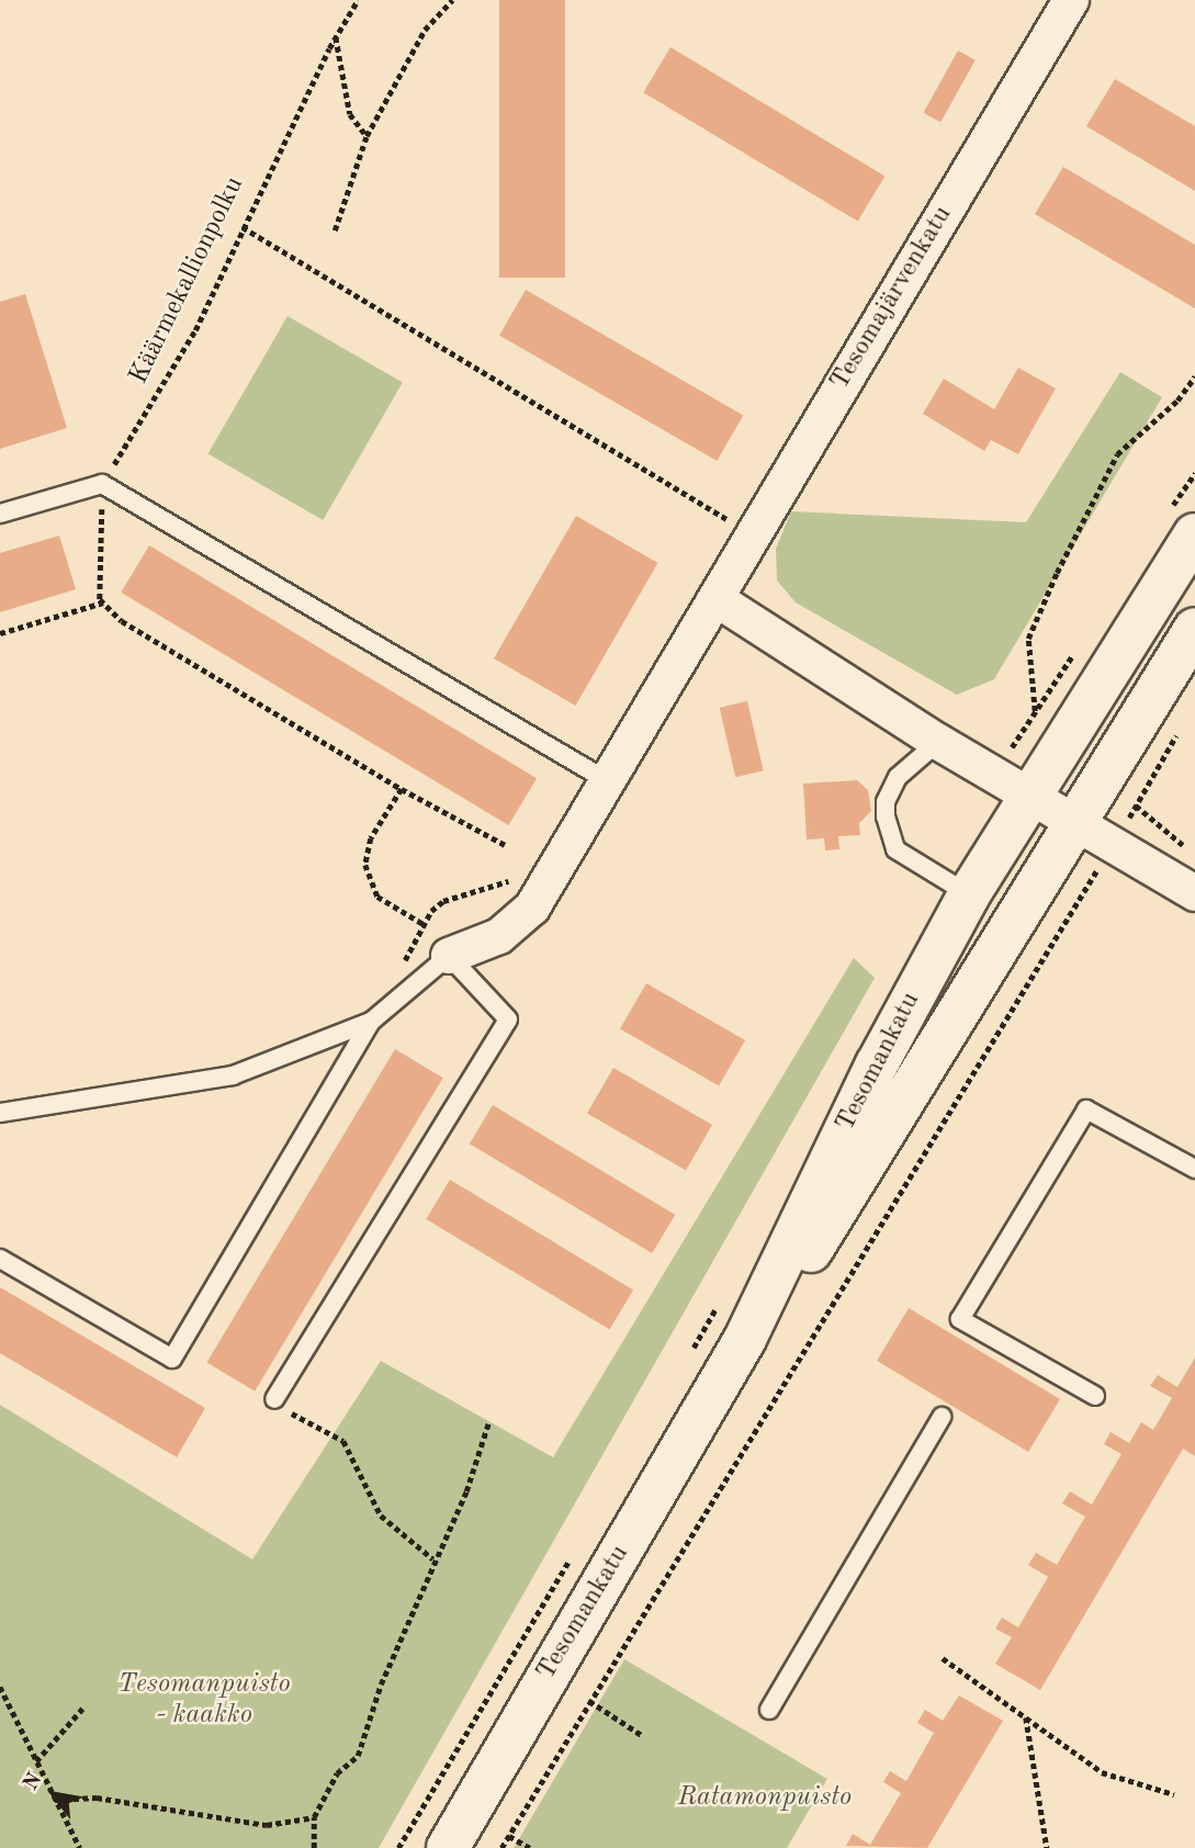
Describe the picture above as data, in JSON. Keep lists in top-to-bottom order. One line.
{"streets":{"main road":["Tesomankatu"],"street":["Tesomajärvenkatu"],"path":["Käärmekallionpolku"]},"parks":["Tesomanpuisto - kaakko","Ratamonpuisto"],"north":"top left"}
